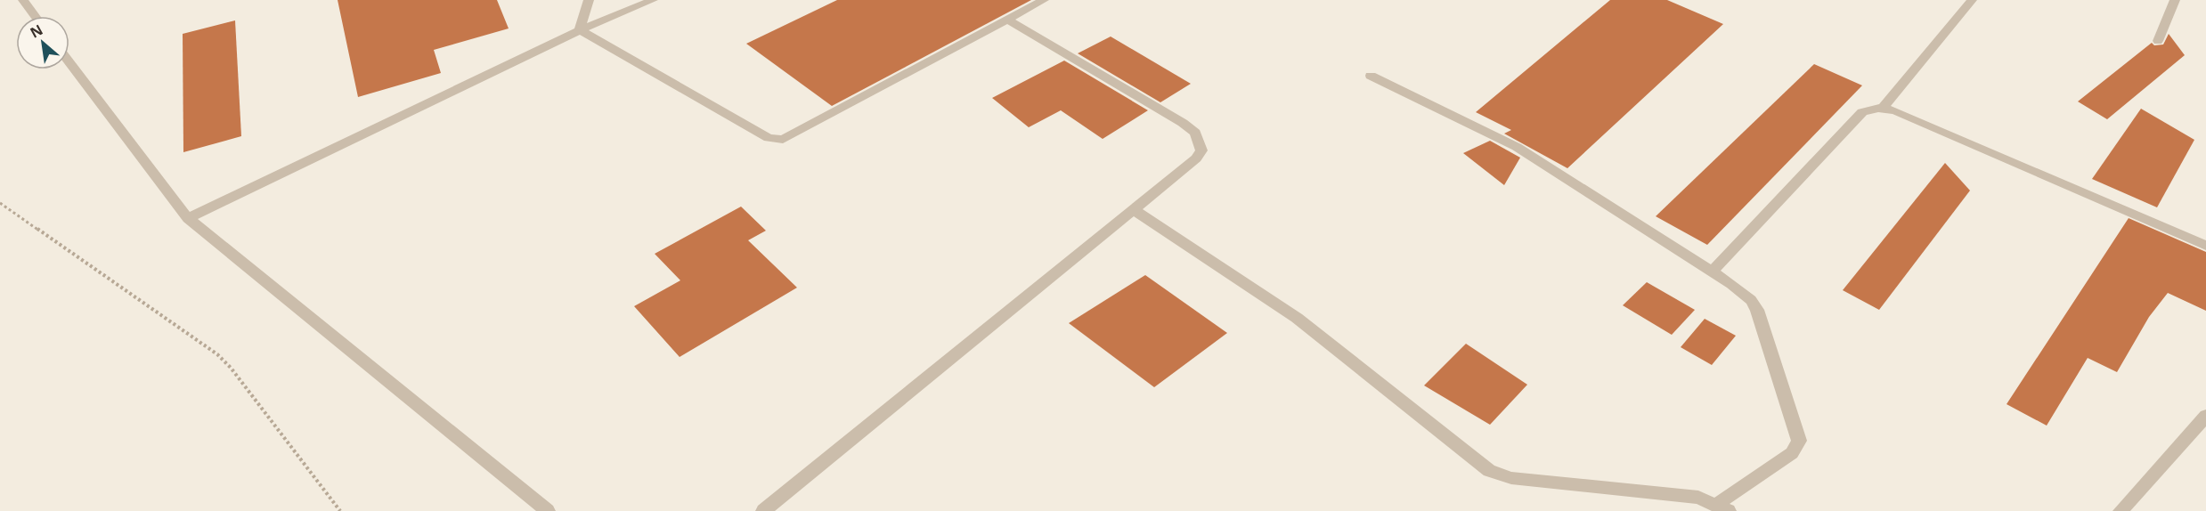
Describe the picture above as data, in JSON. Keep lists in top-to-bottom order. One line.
{"north":"top left"}
